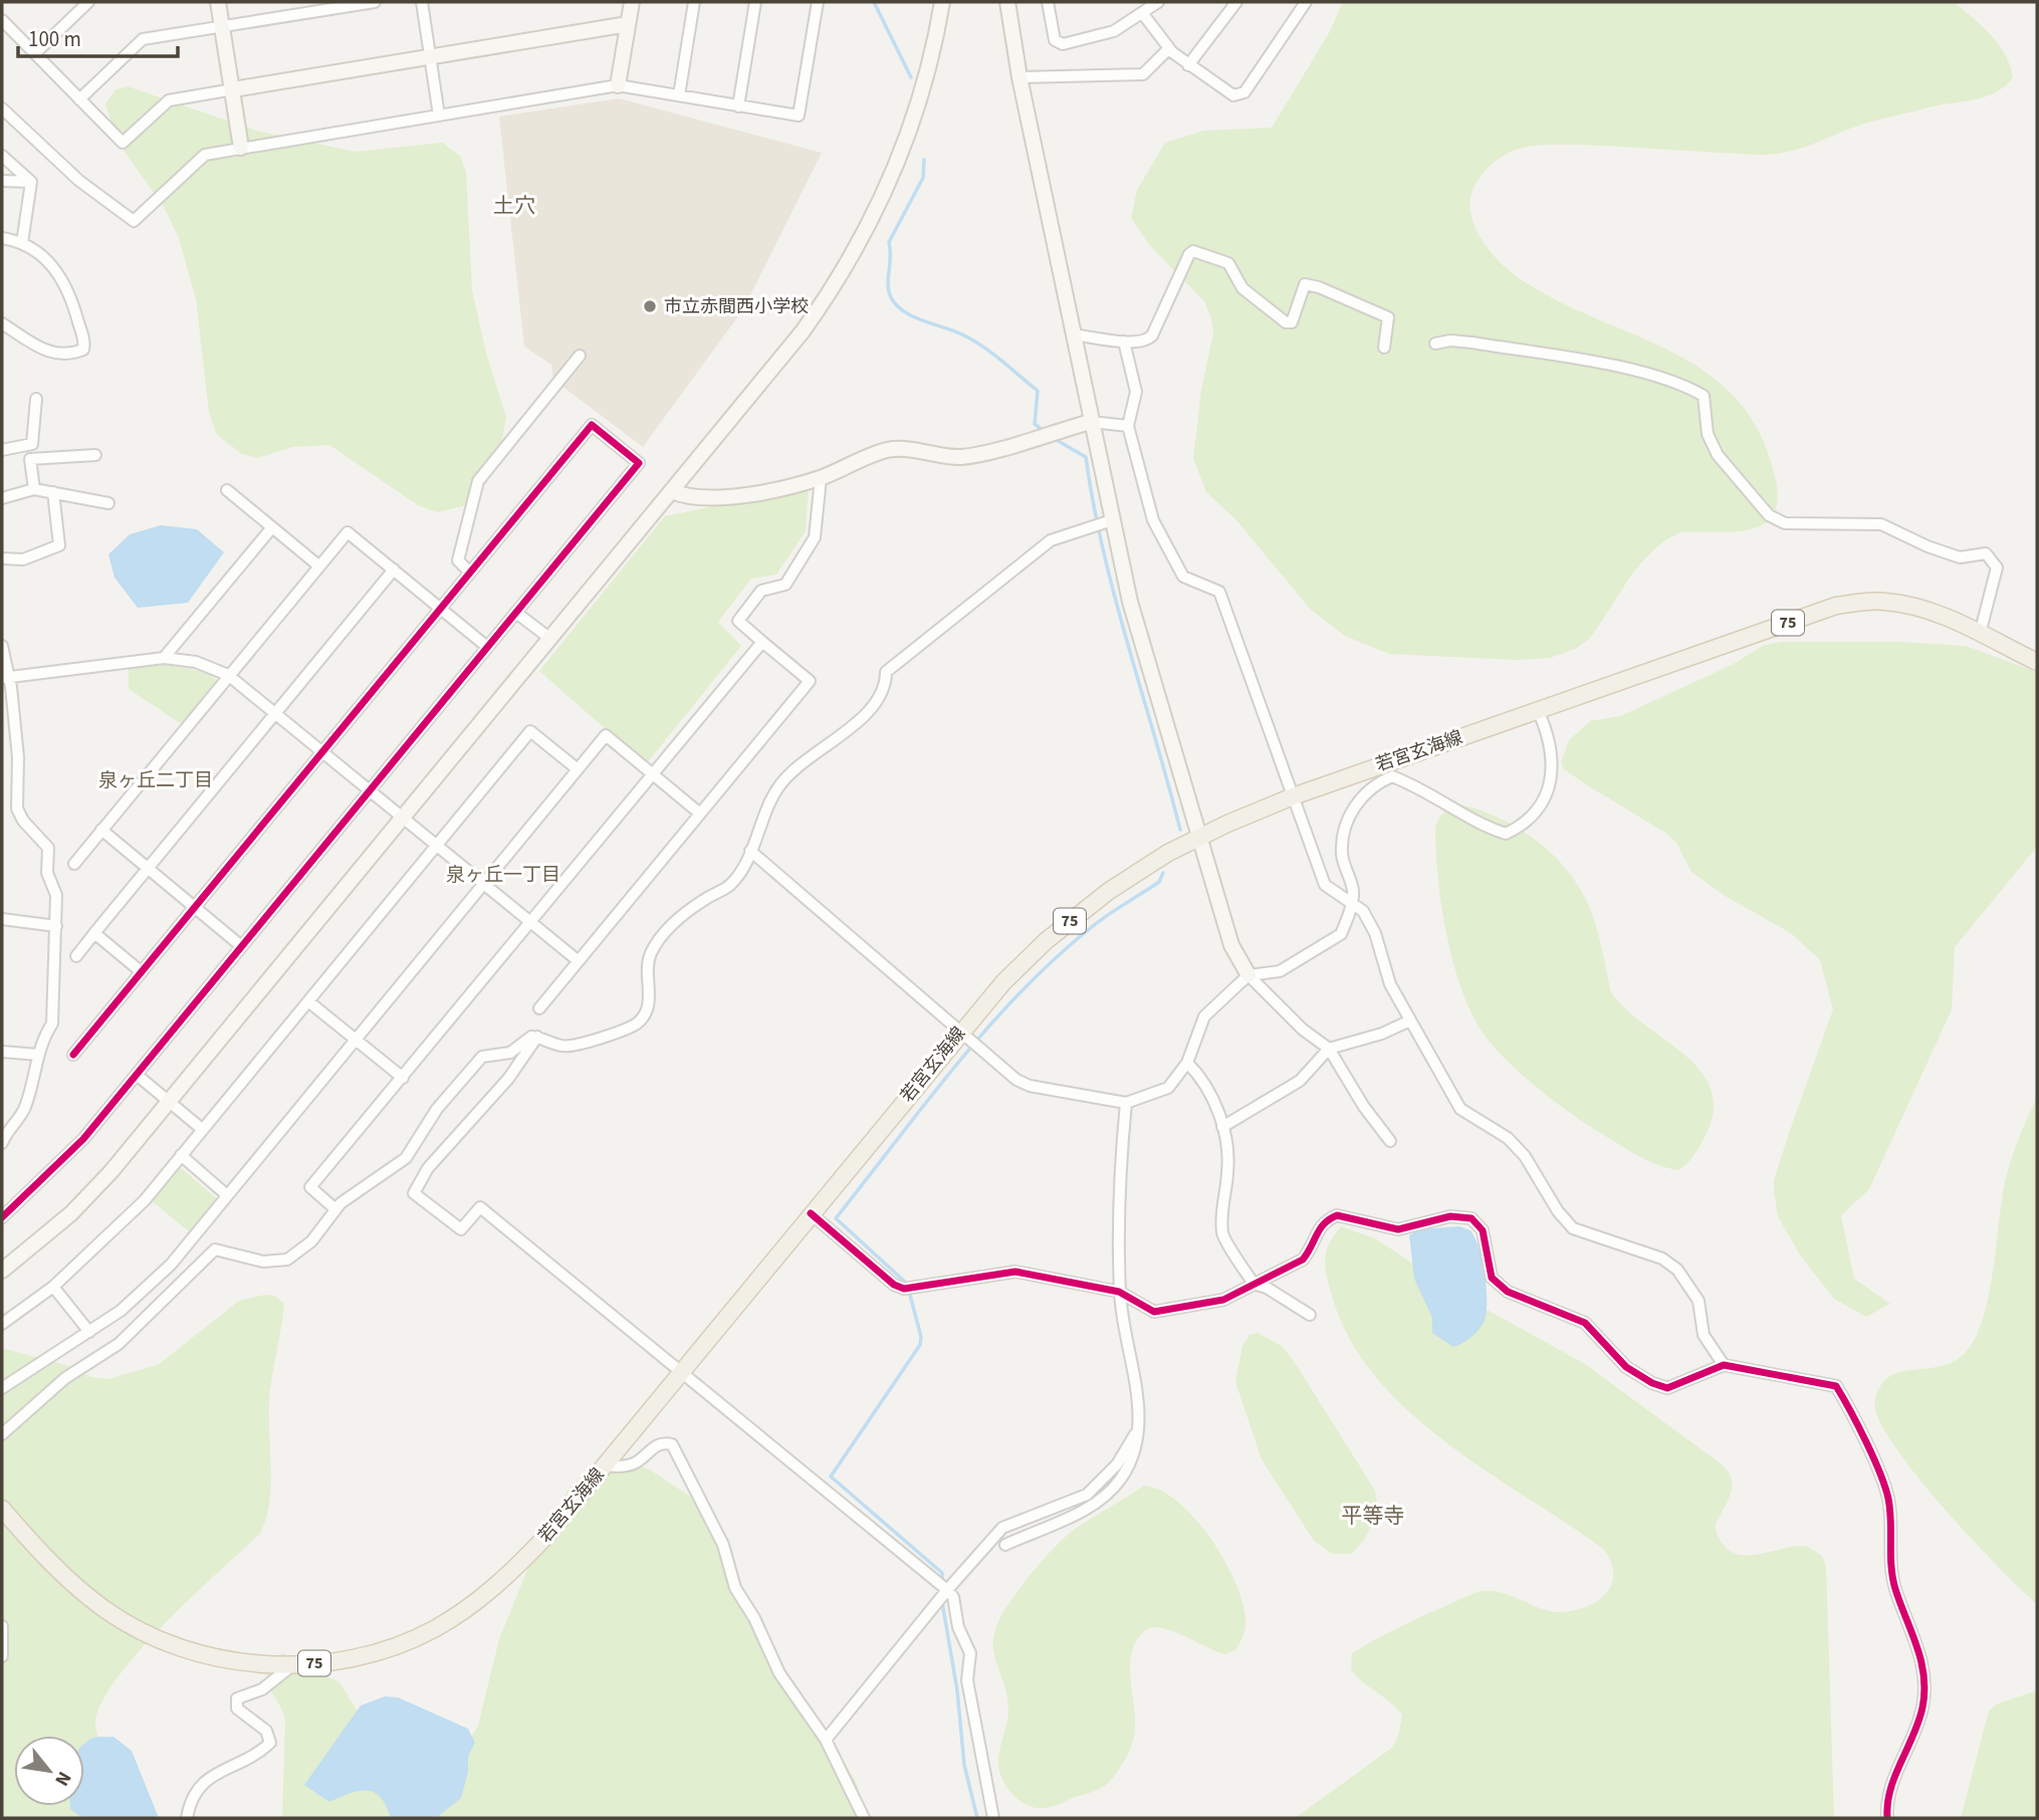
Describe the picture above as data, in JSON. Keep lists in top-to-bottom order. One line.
{"streets":{"main road":["75","若宮玄海線"]},"districts":["土穴","泉ヶ丘二丁目","泉ヶ丘一丁目","平等寺"],"places":["市立赤間西小学校"],"scale_bar":"100 m","north":"bottom right"}
